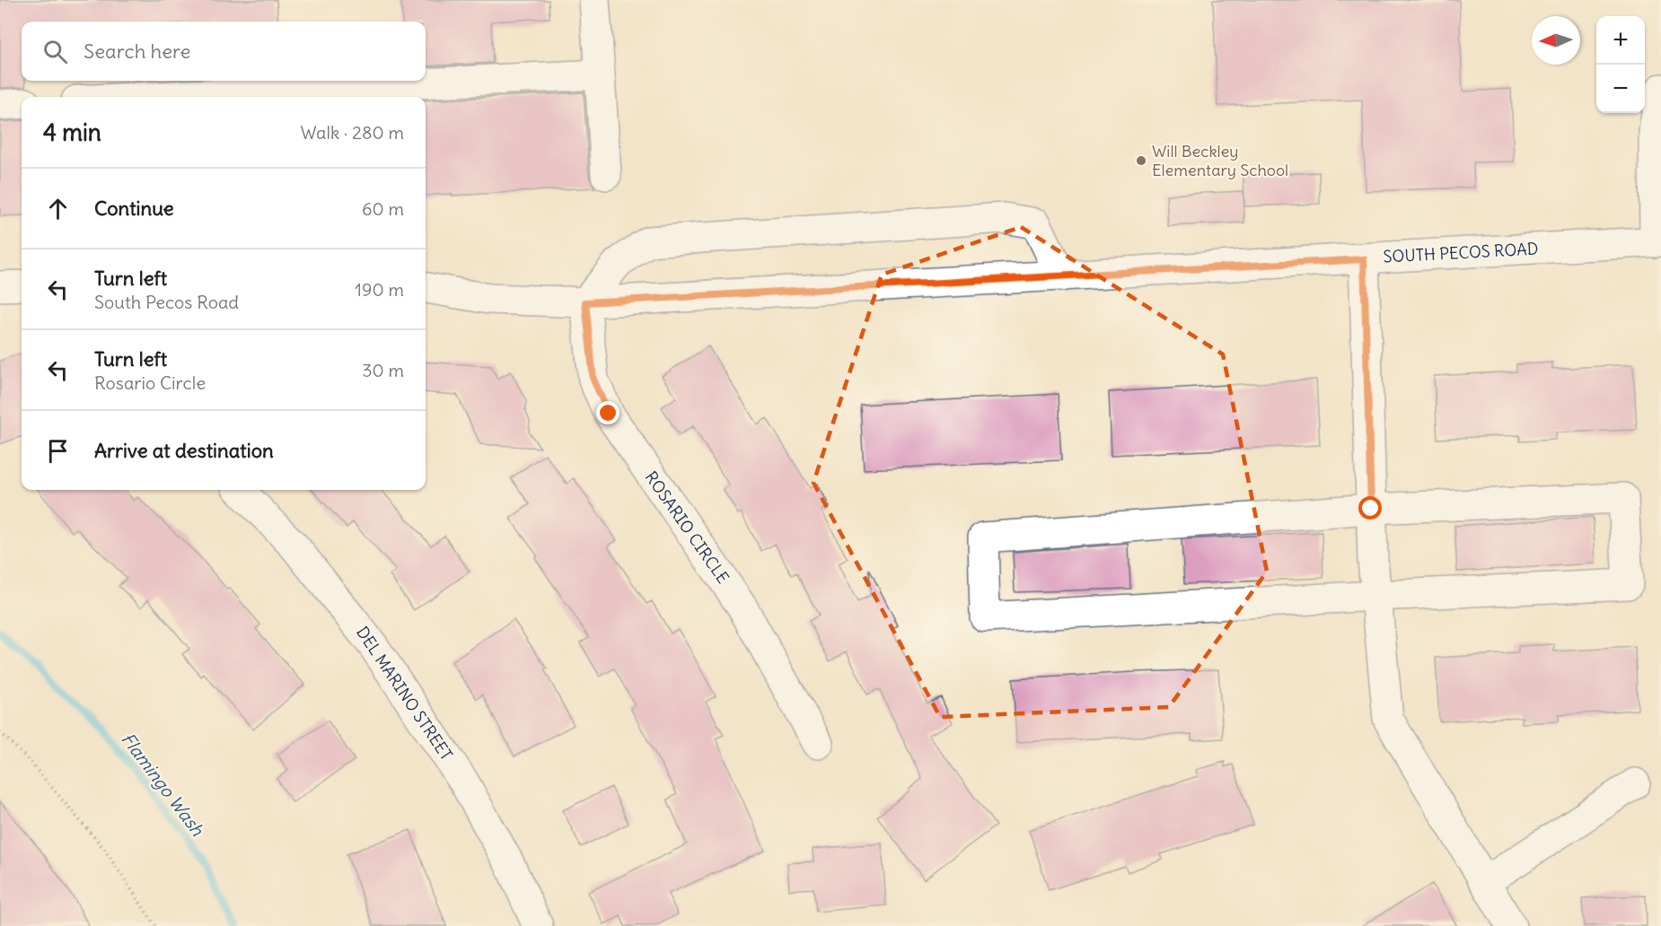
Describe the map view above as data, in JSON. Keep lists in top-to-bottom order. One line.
{"streets":{"street":["SOUTH PECOS ROAD","ROSARIO CIRCLE","DEL MARINO STREET"]},"crossings":[["SOUTH PECOS ROAD","ROSARIO CIRCLE"]],"water":["Flamingo Wash"],"places":["Will Beckley Elementary School"],"north":"left","page":{"map_buttons":["+","−"],"search":"Search here","heading":["4 min","Walk · 280 m"],"list":[["Continue","60 m"],["Turn left","South Pecos Road","190 m"],["Turn left","Rosario Circle","30 m"],"Arrive at destination"]}}
